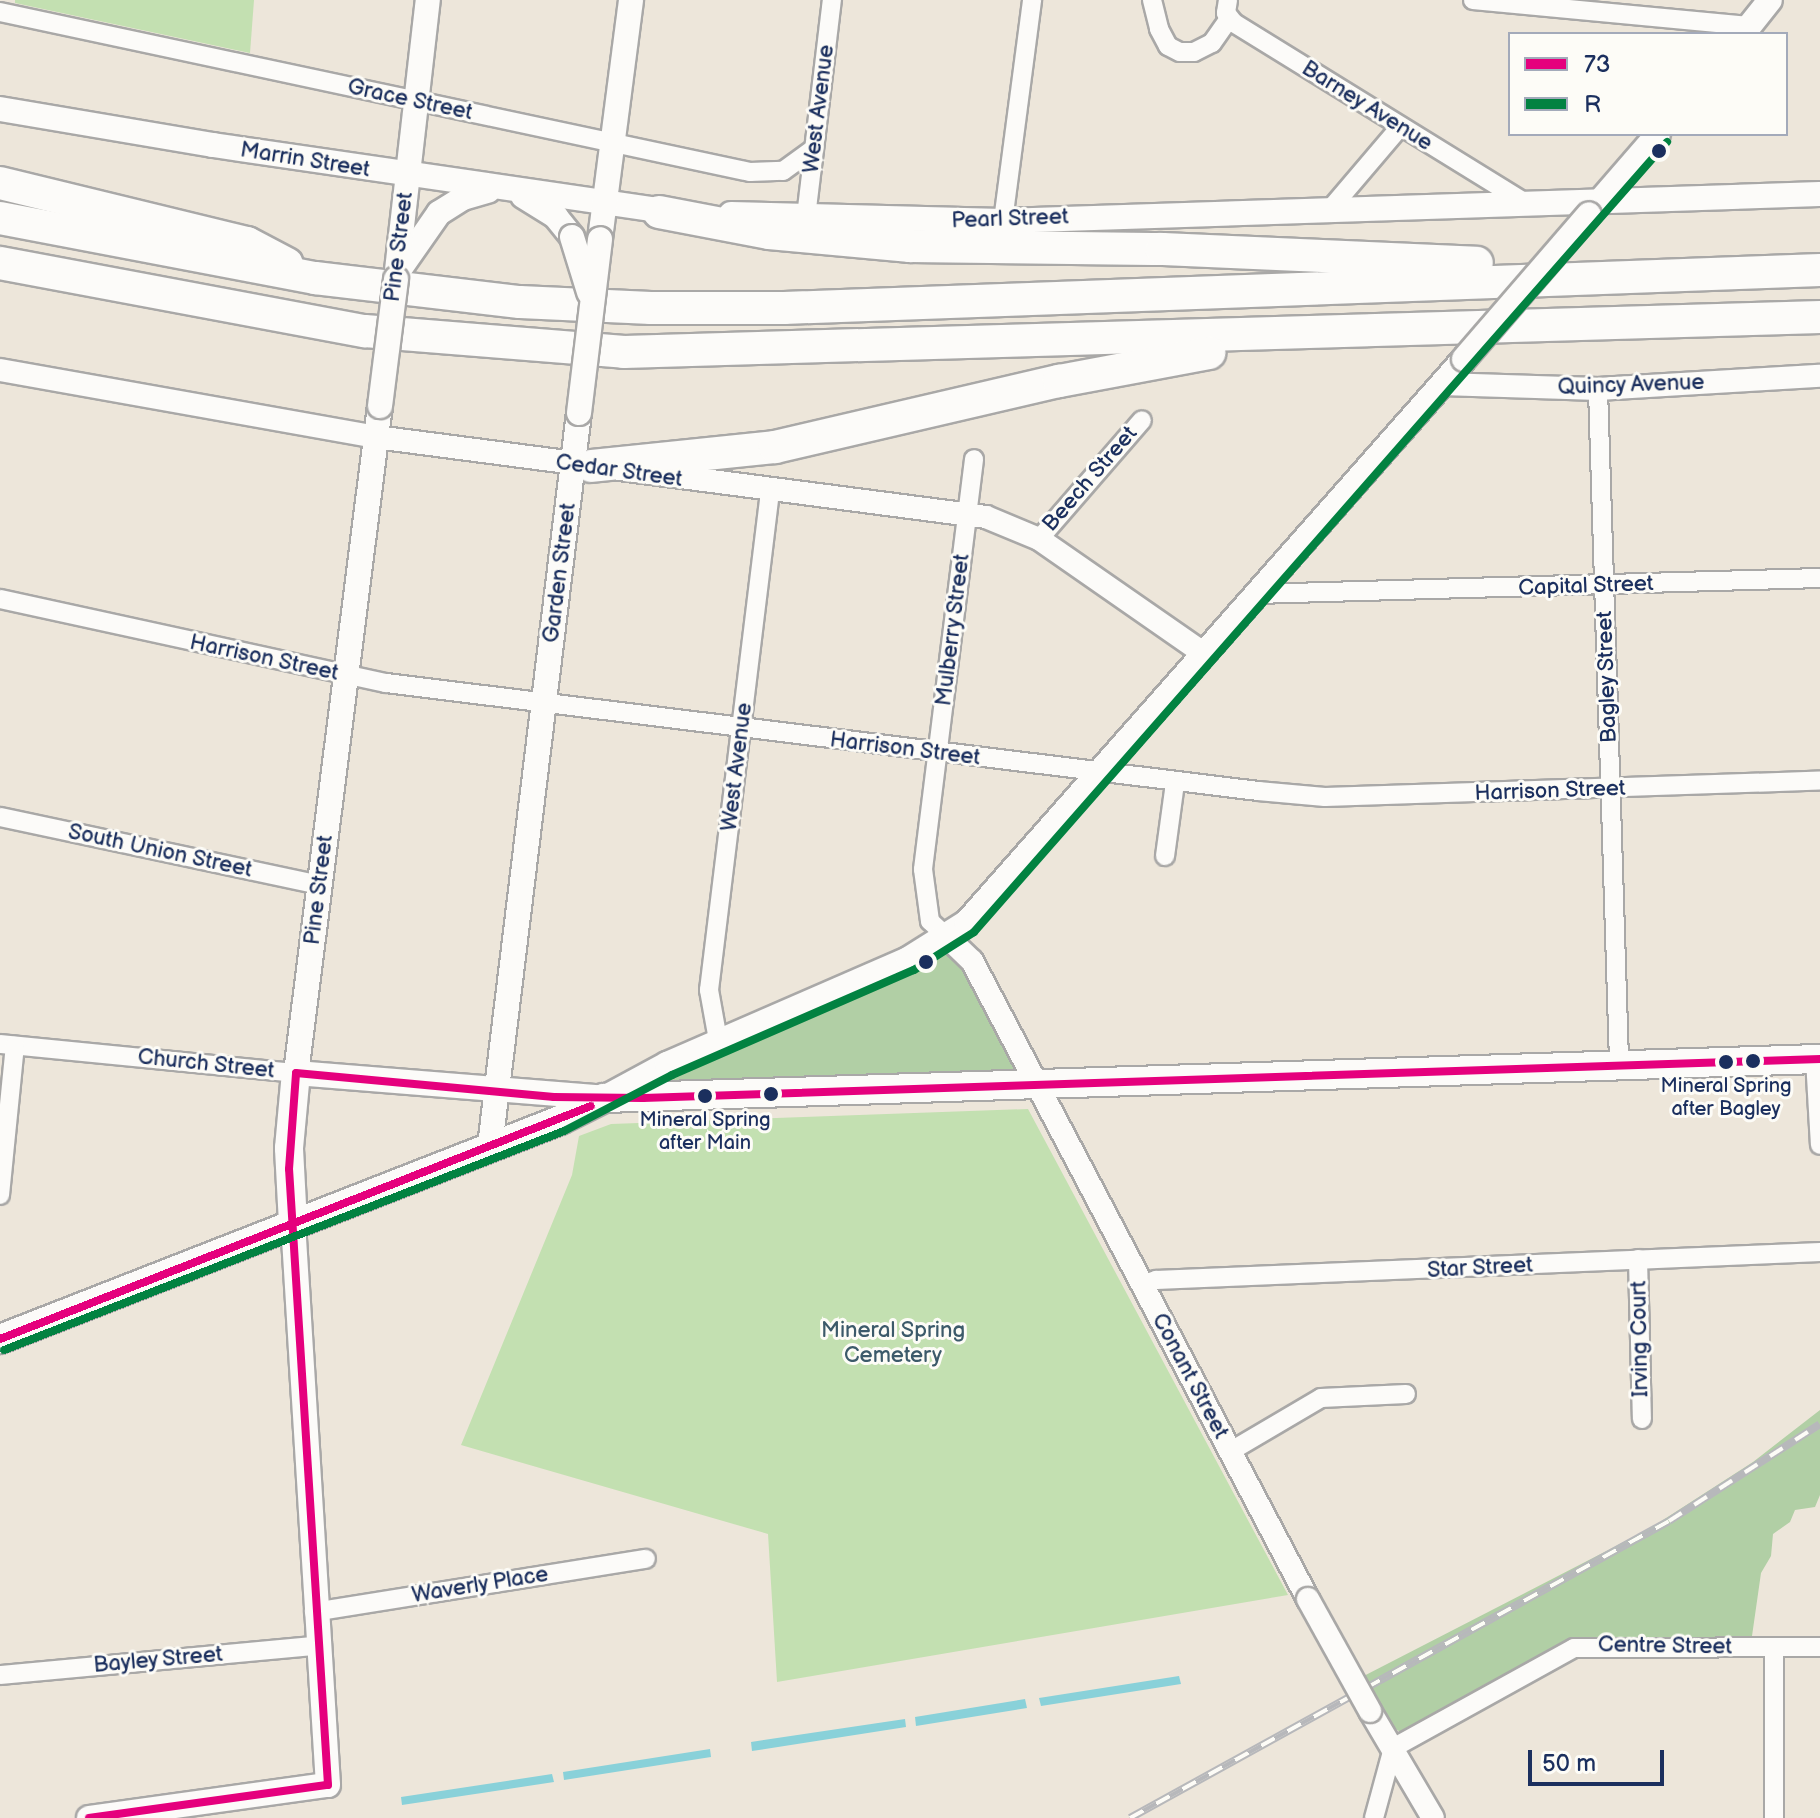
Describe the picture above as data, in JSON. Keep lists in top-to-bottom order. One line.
{"streets":{"main road":["Marrin Street","Pearl Street","Pine Street","Garden Street","Church Street"],"street":["Grace Street","Barney Avenue","West Avenue","Quincy Avenue","Cedar Street","Beech Street","Capital Street","Mulberry Street","Harrison Street","Bagley Street","South Union Street","Star Street","Irving Court","Conant Street","Waverly Place","Centre Street","Bayley Street"]},"crossings":[["Grace Street","West Avenue"],["Grace Street","Pine Street"],["Grace Street","Garden Street"],["Barney Avenue","Pearl Street"],["West Avenue","Pearl Street"],["West Avenue","Cedar Street"],["West Avenue","Harrison Street"],["Marrin Street","Pearl Street"],["Marrin Street","Pine Street"],["Marrin Street","Garden Street"],["Pine Street","Cedar Street"],["Pine Street","Harrison Street"],["Pine Street","South Union Street"],["Pine Street","Church Street"],["Pine Street","Waverly Place"],["Pine Street","Bayley Street"],["Quincy Avenue","Bagley Street"],["Cedar Street","Beech Street"],["Cedar Street","Garden Street"],["Cedar Street","Mulberry Street"],["Garden Street","Harrison Street"],["Garden Street","Church Street"],["Capital Street","Bagley Street"],["Mulberry Street","Harrison Street"],["Mulberry Street","Conant Street"],["Harrison Street","Bagley Street"],["Star Street","Irving Court"],["Star Street","Conant Street"],["Conant Street","Centre Street"]],"parks":["Mineral Spring Cemetery"],"places":["Mineral Spring after Bagley","Mineral Spring after Main"],"lines":["transit line R","transit line 73"],"legend":["73","R"],"scale_bar":"50 m"}
